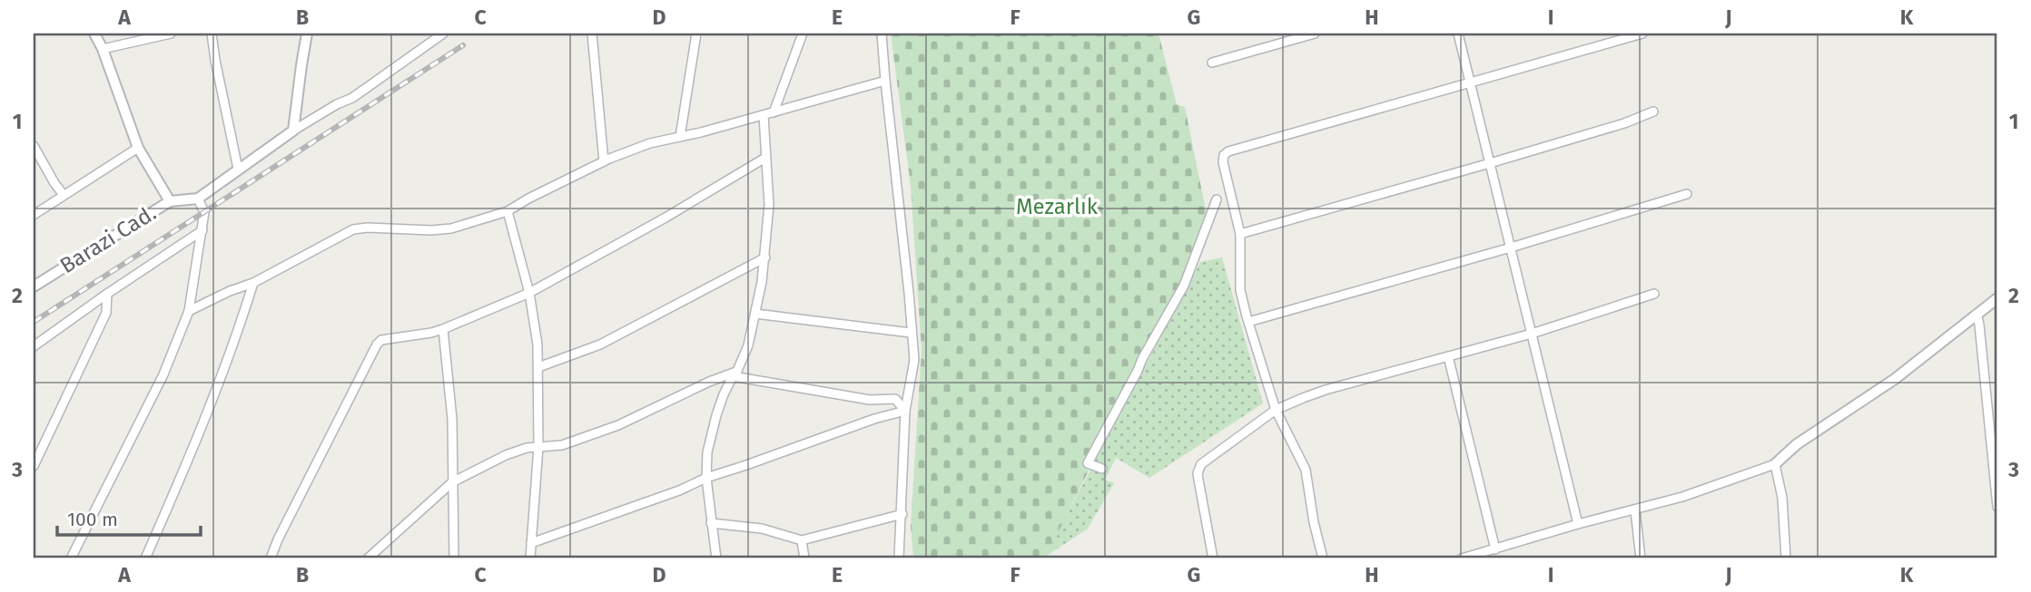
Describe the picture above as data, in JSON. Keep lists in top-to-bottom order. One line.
{"streets":{"street":["Barazi Cad."]},"parks":["Mezarlık"],"scale_bar":"100 m","grid":{"columns":["A","B","C","D","E","F","G","H","I","J","K"],"rows":["1","2","3"]}}
